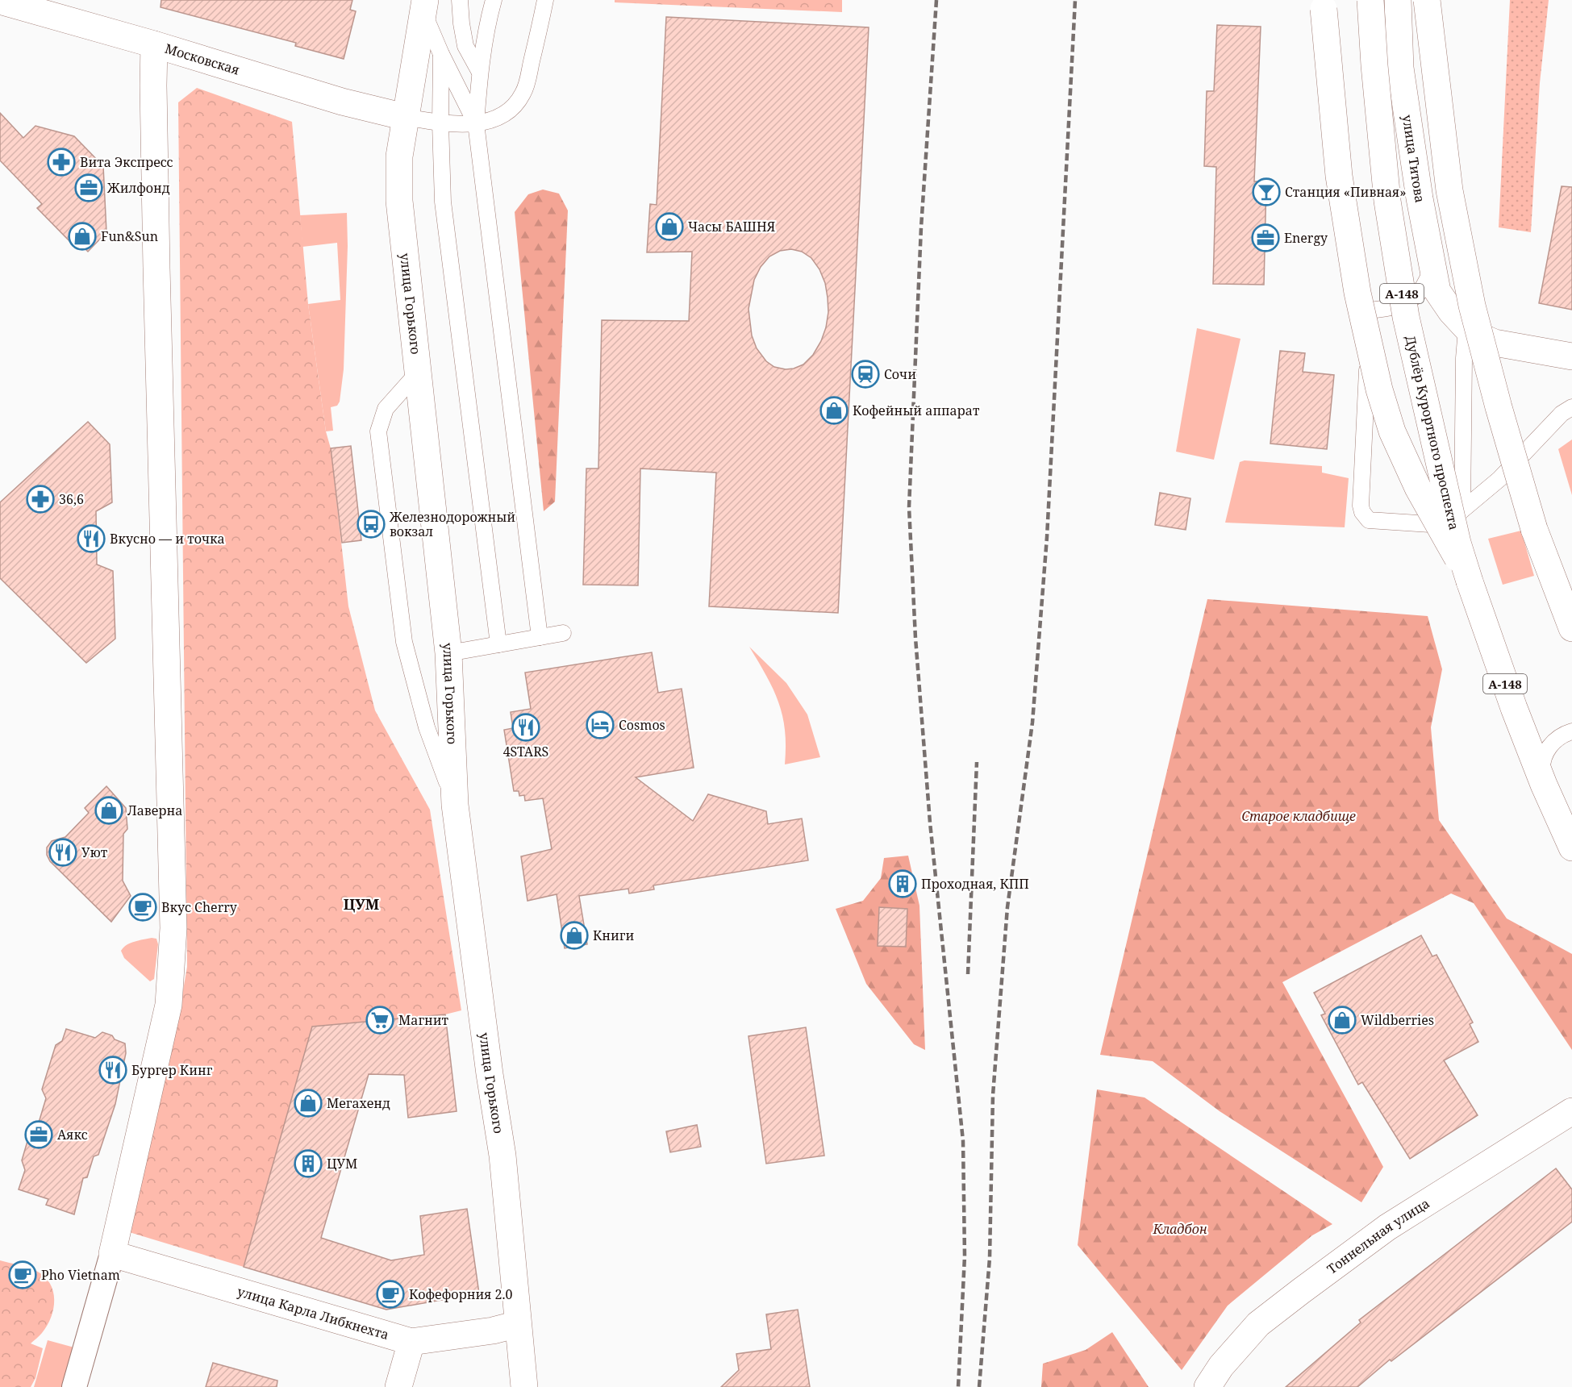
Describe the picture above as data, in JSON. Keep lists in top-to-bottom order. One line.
{"streets":{"main road":["Московская","улица Титова","А-148","улица Горького","Дублёр Курортного проспекта","Тоннельная улица","улица Карла Либкнехта"]},"crossings":[["Московская","улица Горького"],["А-148","Дублёр Курортного проспекта"],["улица Горького","улица Карла Либкнехта"]],"districts":["ЦУМ"],"parks":["Старое кладбище","Кладбон"],"places":{"pharmacy":["Вита Экспресс","36,6"],"office":["Жилфонд","Energy","Аякс"],"bar":["Станция «Пивная»"],"shop":["Часы БАШНЯ","Fun&Sun","Кофейный аппарат","Лаверна","Книги","Wildberries","Мегахенд"],"station":["Сочи"],"bus stop":["Железнодорожный вокзал"],"restaurant":["Вкусно — и точка","4STARS","Уют","Бургер Кинг"],"hotel":["Cosmos"],"building":["Проходная, КПП","ЦУМ"],"cafe":["Вкус Cherry","Pho Vietnam","Кофефорния 2.0"],"supermarket":["Магнит"]}}
